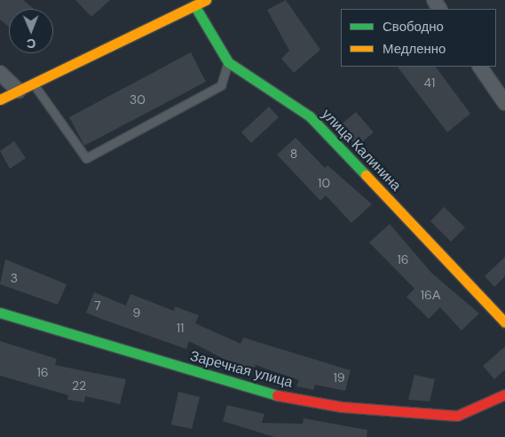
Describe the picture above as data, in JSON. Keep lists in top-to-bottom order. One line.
{"streets":{"street":["улица Калинина","Заречная улица"]},"house_numbers":["41","30","8","10","16","3","16А","7","9","11","16","19","22"],"legend":["Свободно","Медленно"],"north":"bottom"}
